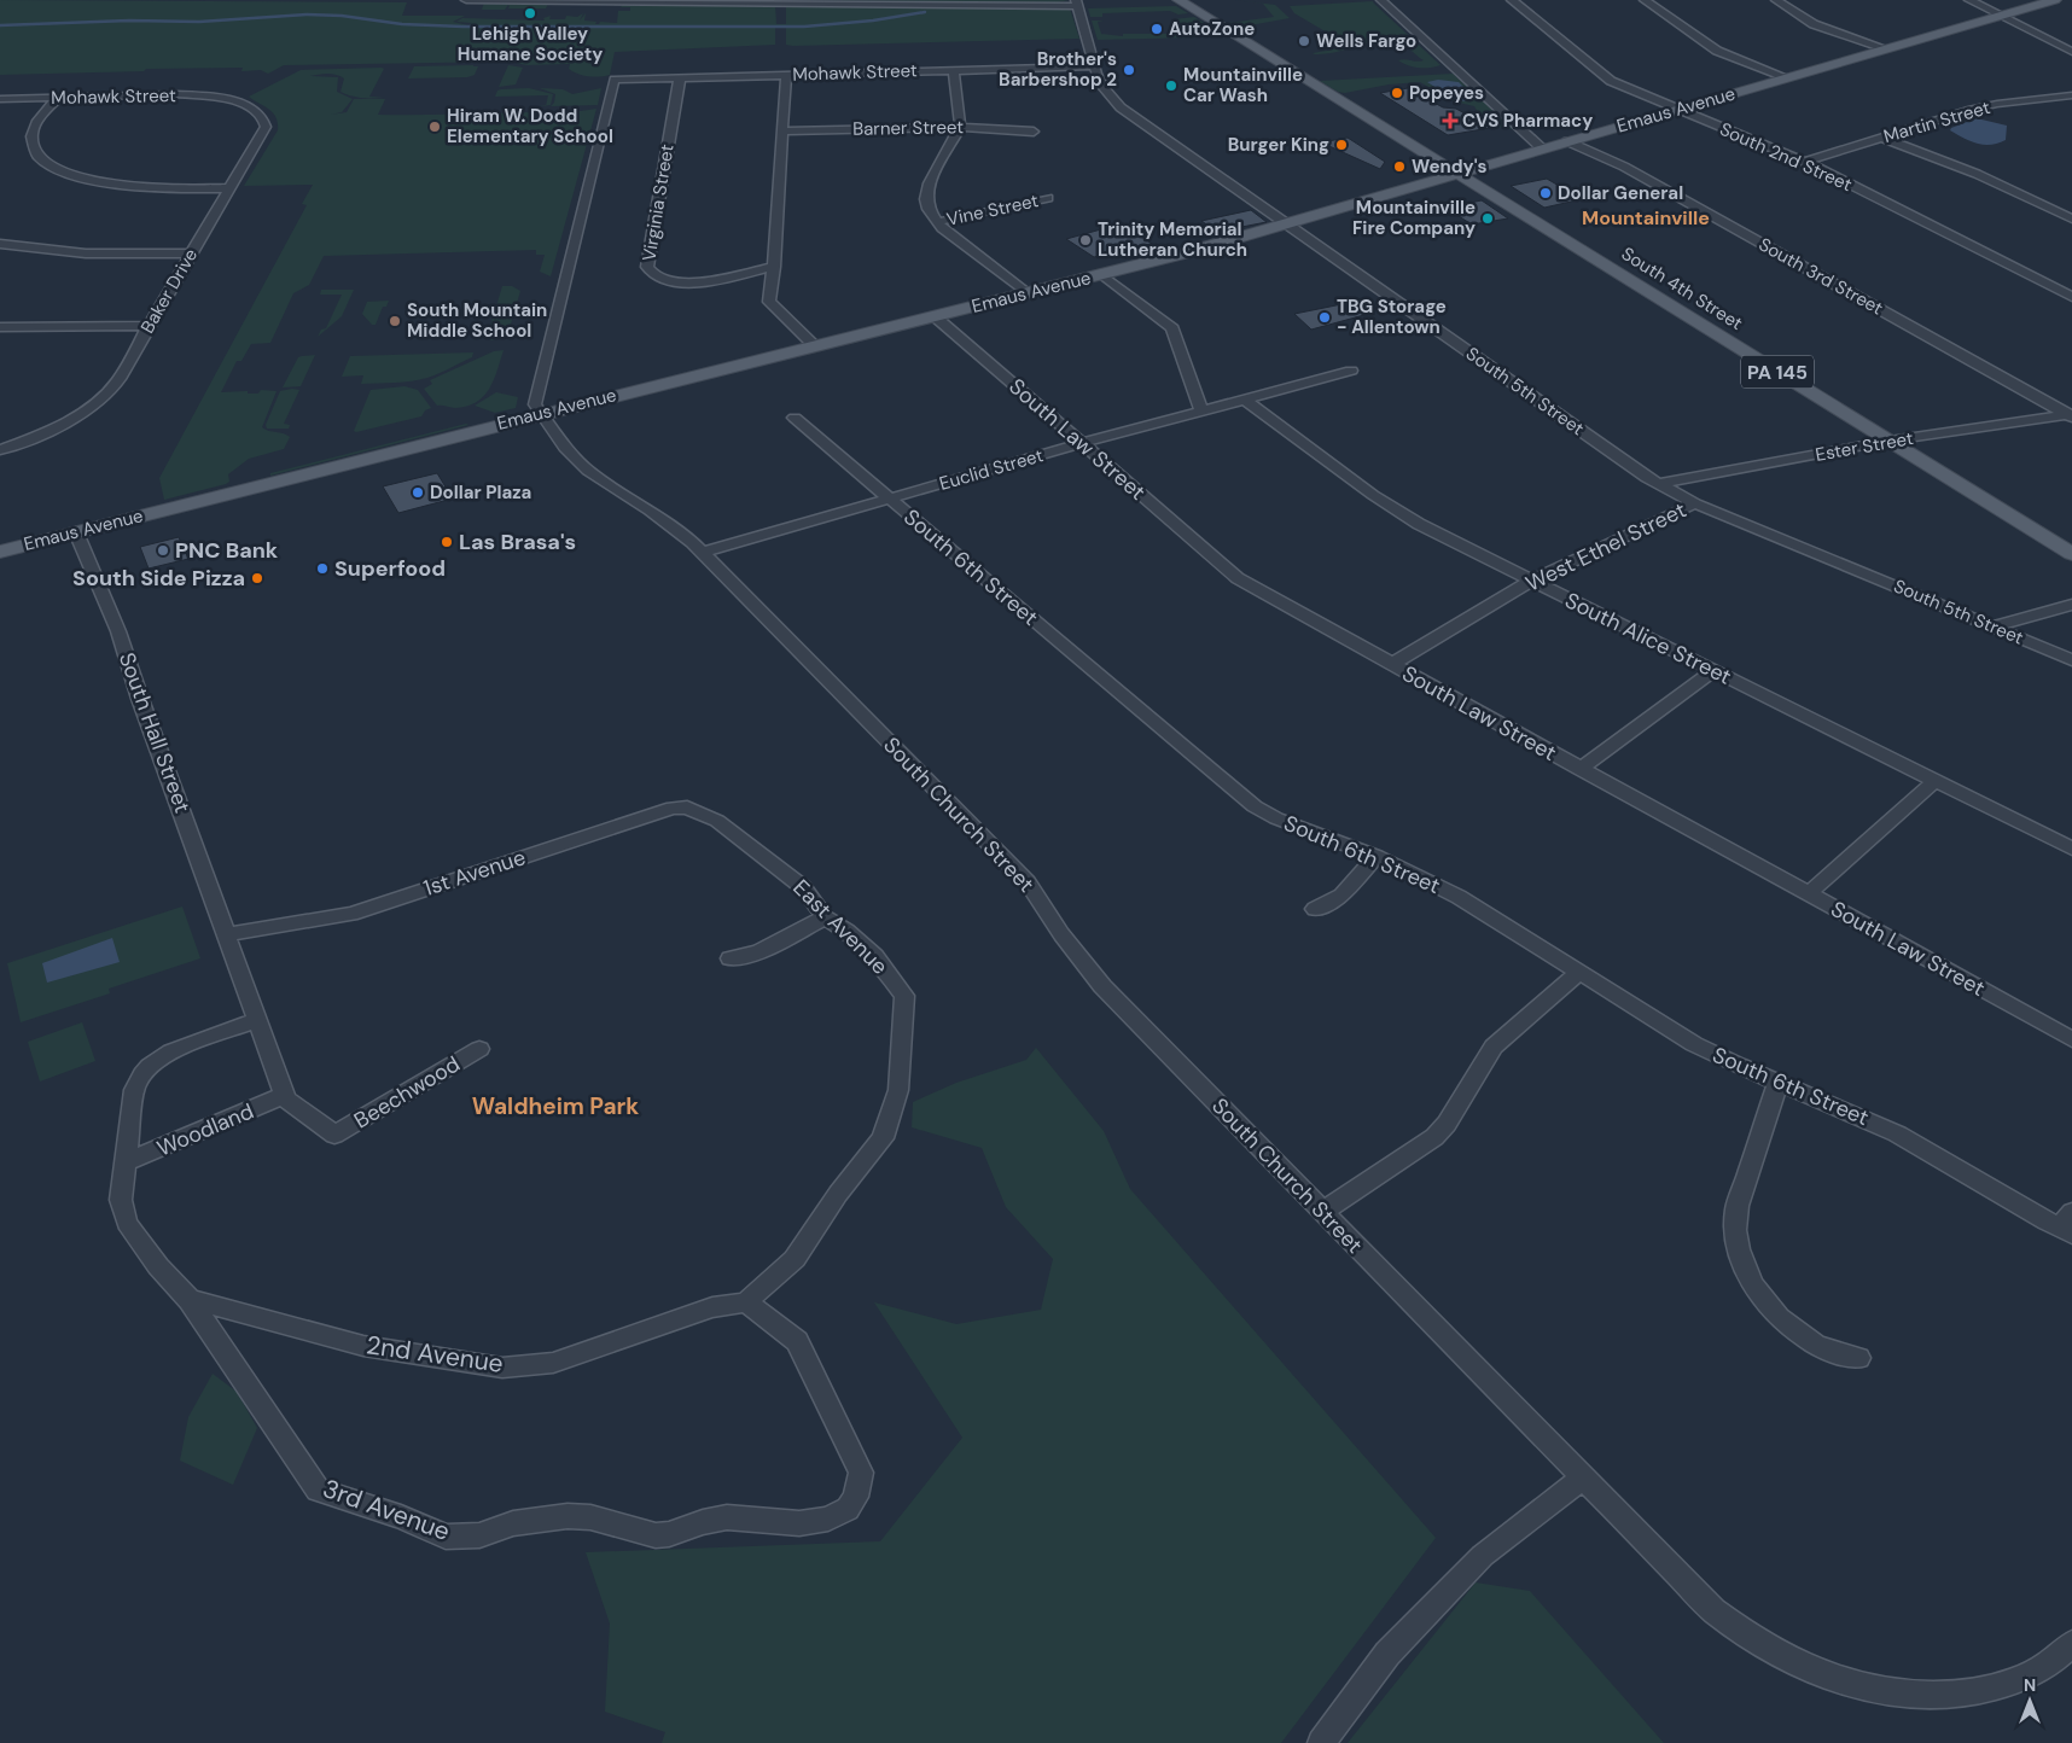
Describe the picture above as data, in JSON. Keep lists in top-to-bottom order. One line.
{"streets":{"main road":["Emaus Avenue","South 4th Street","PA 145"],"street":["Mohawk Street","Martin Street","Barner Street","South 2nd Street","Virginia Street","Vine Street","South 3rd Street","Baker Drive","South 5th Street","South Law Street","Ester Street","Euclid Street","West Ethel Street","South 6th Street","South Alice Street","South Hall Street","South Church Street","1st Avenue","East Avenue","Beechwood","Woodland","2nd Avenue","3rd Avenue"]},"crossings":[["Mohawk Street","Emaus Avenue"],["Mohawk Street","Virginia Street"],["Mohawk Street","Baker Drive"],["Mohawk Street","South 5th Street"],["Mohawk Street","South Church Street"],["Emaus Avenue","South 2nd Street"],["Emaus Avenue","South 3rd Street"],["Emaus Avenue","South 4th Street"],["Emaus Avenue","South 5th Street"],["Emaus Avenue","South Law Street"],["Emaus Avenue","South Hall Street"],["Emaus Avenue","South Church Street"],["Martin Street","South 2nd Street"],["South 3rd Street","Ester Street"],["South 4th Street","Ester Street"],["South 5th Street","Ester Street"],["South 5th Street","West Ethel Street"],["South Law Street","Euclid Street"],["South Law Street","West Ethel Street"],["Euclid Street","South 6th Street"],["Euclid Street","South Alice Street"],["Euclid Street","South Church Street"],["West Ethel Street","South Alice Street"],["South Hall Street","1st Avenue"],["1st Avenue","East Avenue"],["East Avenue","2nd Avenue"],["East Avenue","3rd Avenue"],["Beechwood","Woodland"],["Woodland","3rd Avenue"],["2nd Avenue","3rd Avenue"]],"districts":["Mountainville","Waldheim Park"],"places":{"other":["Lehigh Valley Humane Society","AutoZone","Wells Fargo","Brother's Barbershop 2","Mountainville Car Wash","Popeyes","Hiram W. Dodd Elementary School","Burger King","Wendy's","Dollar General","Mountainville Fire Company","Trinity Memorial Lutheran Church","TBG Storage - Allentown","South Mountain Middle School","Dollar Plaza","Las Brasa's","PNC Bank","Superfood","South Side Pizza"],"health":["CVS Pharmacy"]},"north":"top"}
